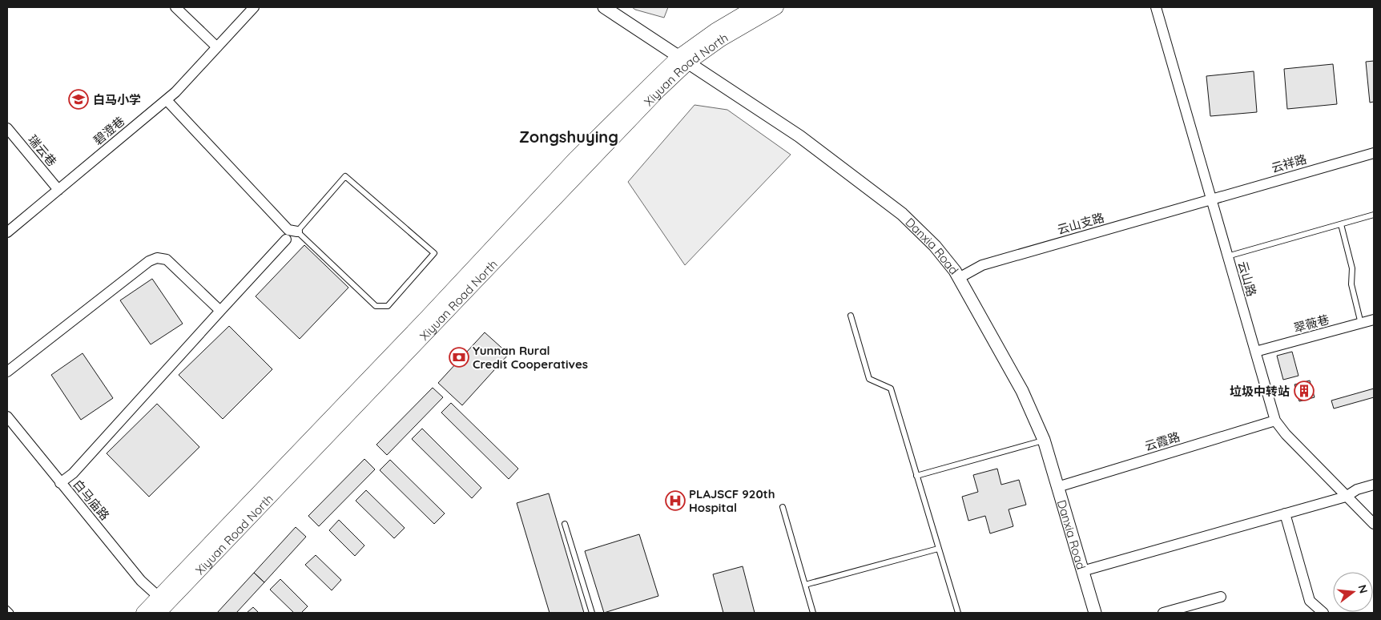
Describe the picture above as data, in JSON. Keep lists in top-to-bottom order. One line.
{"streets":{"main road":["Xiyuan Road North"],"street":["碧澄巷","瑞云巷","云祥路","云山支路","Danxia Road","云山路","翠薇巷","云霞路","白马庙路"]},"crossings":[["Xiyuan Road North","Danxia Road"],["Xiyuan Road North","白马庙路"],["碧澄巷","瑞云巷"],["云祥路","云山支路"],["云祥路","云山路"],["云山支路","Danxia Road"],["云山支路","云山路"],["Danxia Road","云霞路"],["云山路","翠薇巷"],["云山路","云霞路"]],"districts":["Zongshuying"],"places":{"school or university":["白马小学"],"bank":["Yunnan Rural Credit Cooperatives"],"building":["垃圾中转站"],"hospital":["PLAJSCF 920th Hospital"]},"north":"right"}
